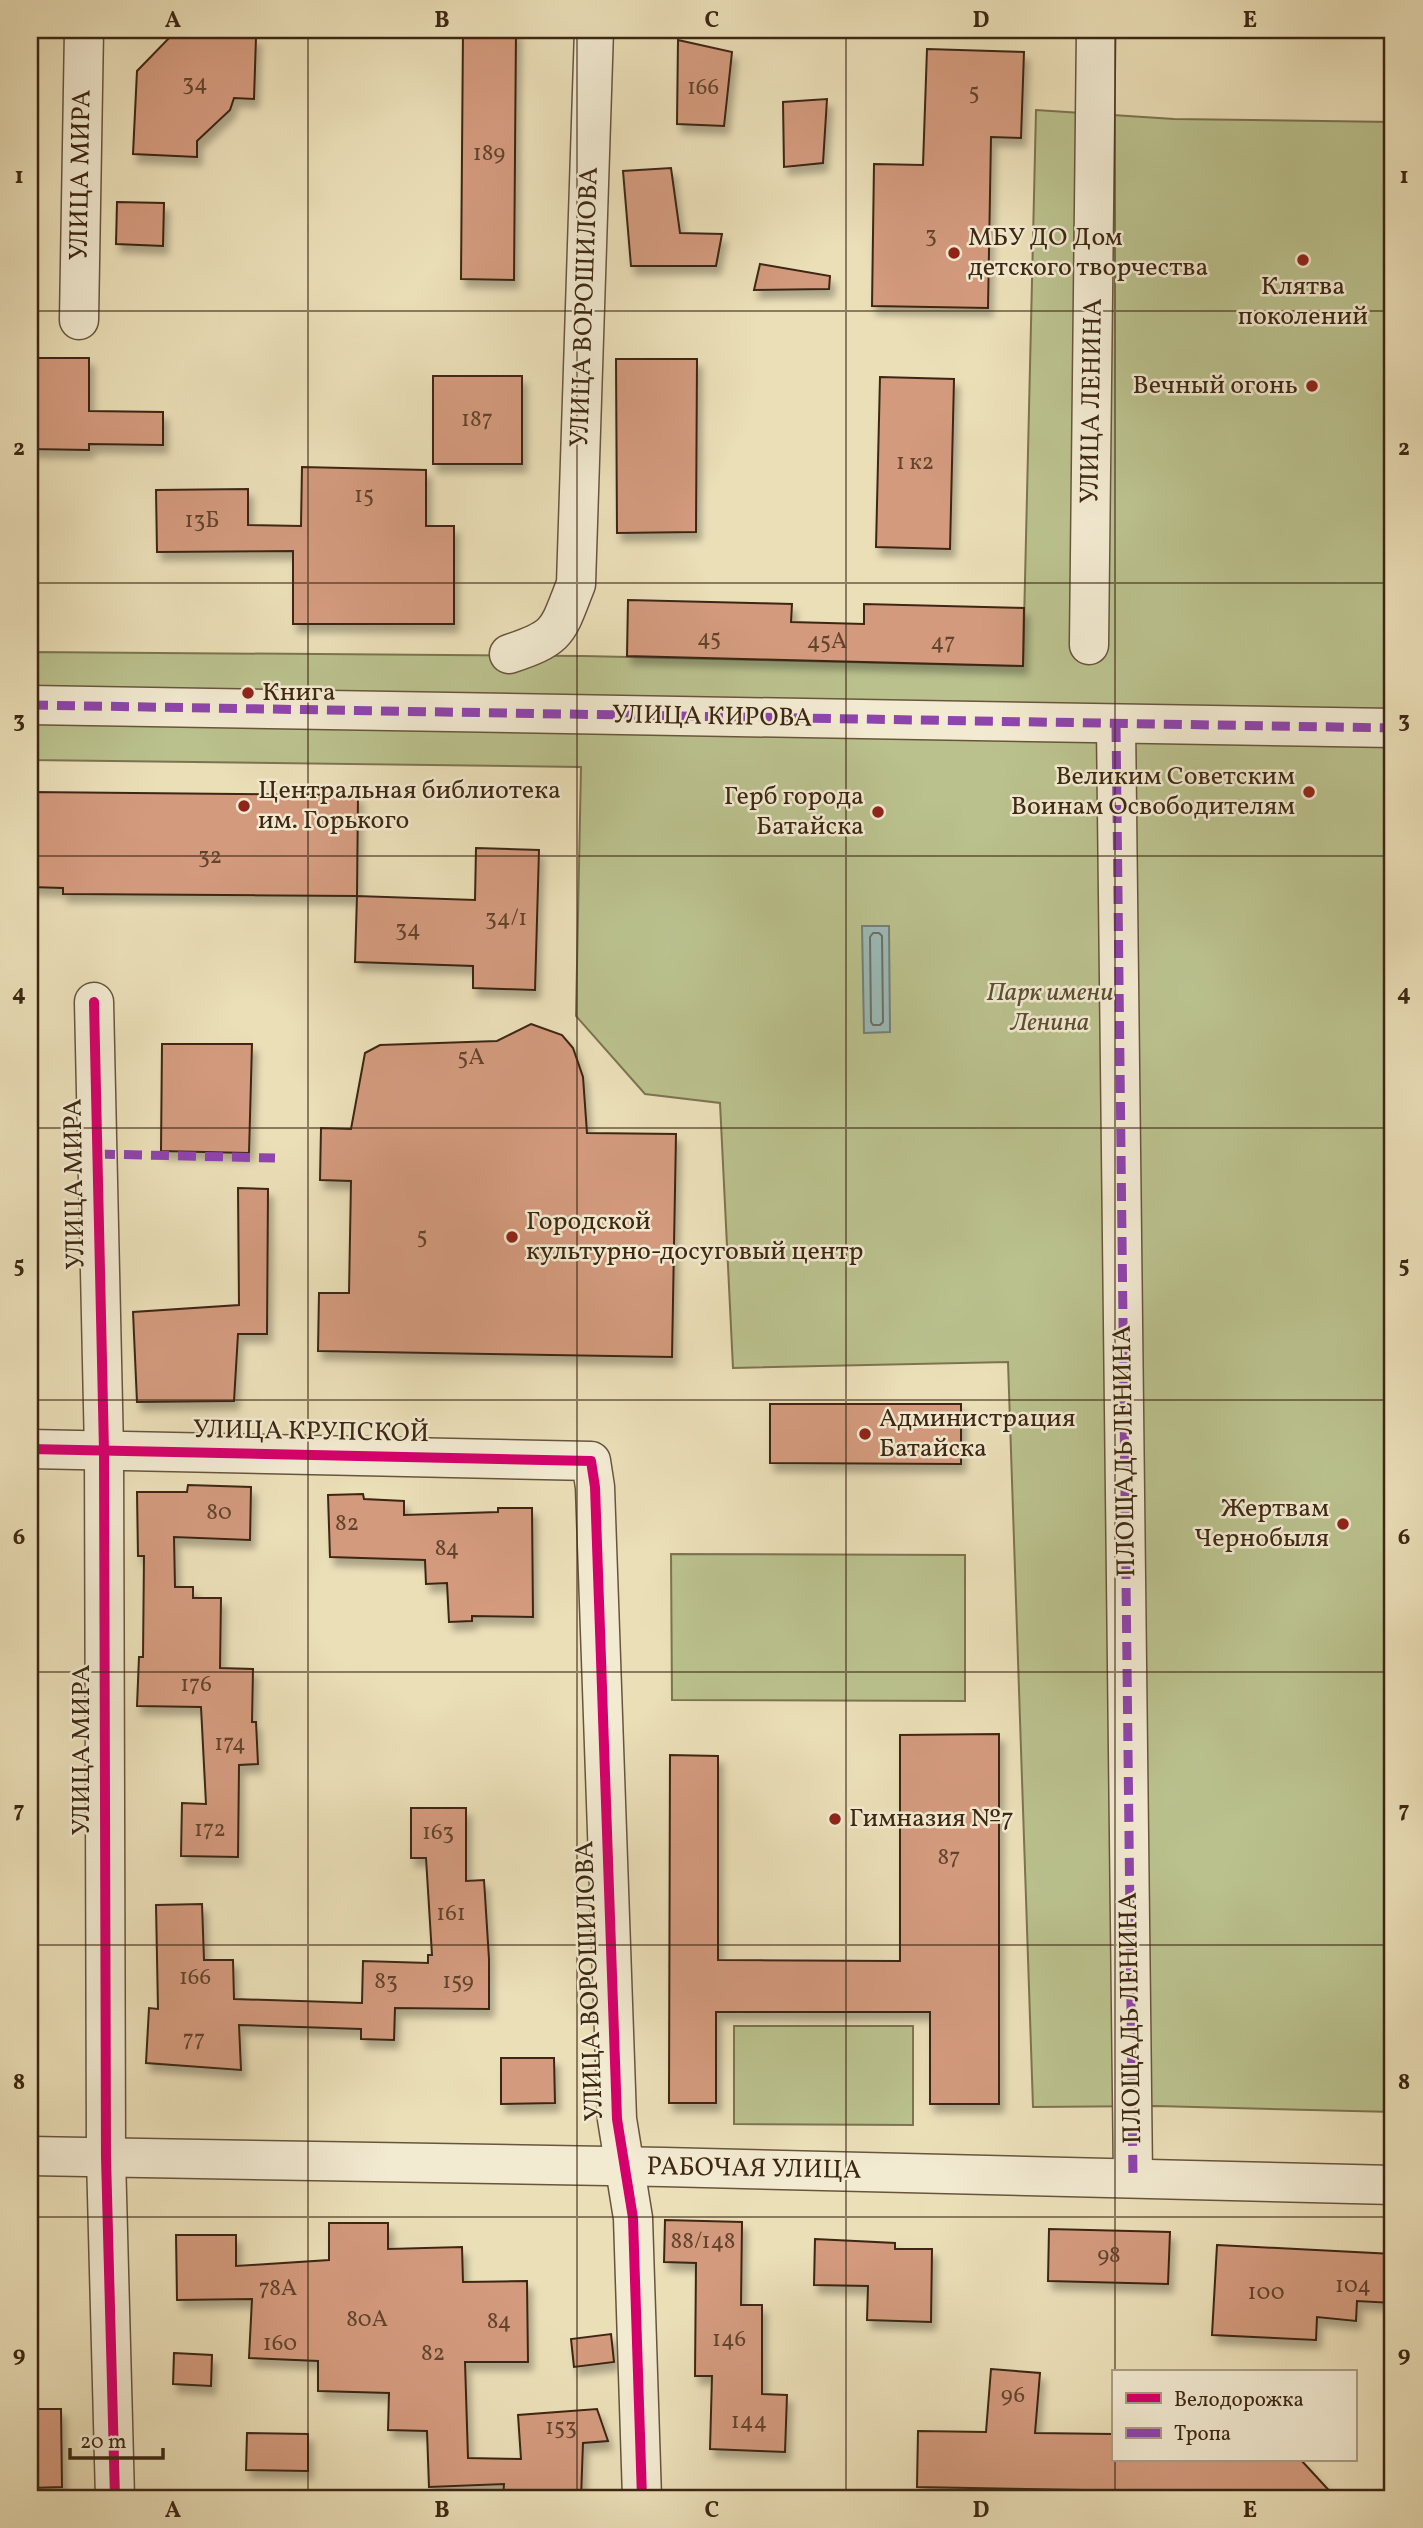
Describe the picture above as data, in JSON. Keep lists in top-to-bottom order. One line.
{"streets":{"street":["УЛИЦА МИРА","УЛИЦА ВОРОШИЛОВА","УЛИЦА ЛЕНИНА","УЛИЦА КИРОВА","УЛИЦА КРУПСКОЙ","ПЛОЩАДЬ ЛЕНИНА","РАБОЧАЯ УЛИЦА"]},"crossings":[["УЛИЦА МИРА","УЛИЦА КРУПСКОЙ"],["УЛИЦА МИРА","РАБОЧАЯ УЛИЦА"],["УЛИЦА ВОРОШИЛОВА","УЛИЦА КРУПСКОЙ"],["УЛИЦА ВОРОШИЛОВА","РАБОЧАЯ УЛИЦА"],["УЛИЦА КИРОВА","ПЛОЩАДЬ ЛЕНИНА"],["ПЛОЩАДЬ ЛЕНИНА","РАБОЧАЯ УЛИЦА"]],"parks":["Парк имени Ленина"],"places":["МБУ ДО Дом детского творчества","Клятва поколений","Вечный огонь","Книга","Великим Советским Воинам Освободителям","Центральная библиотека им. Горького","Герб города Батайска","Городской культурно-досуговый центр","Администрация Батайска","Жертвам Чернобыля","Гимназия №7"],"house_numbers":["34","166","5","189","3","187","1 к2","15","13Б","45","45А","47","32","34/1","34","5А","5","80","82","84","176","174","172","163","87","161","166","83","159","77","88/148","98","104","78А","100","80А","84","146","160","82","96","144","153"],"legend":["Велодорожка","Тропа"],"scale_bar":"20 m","grid":{"columns":["A","B","C","D","E"],"rows":["1","2","3","4","5","6","7","8","9"]}}
